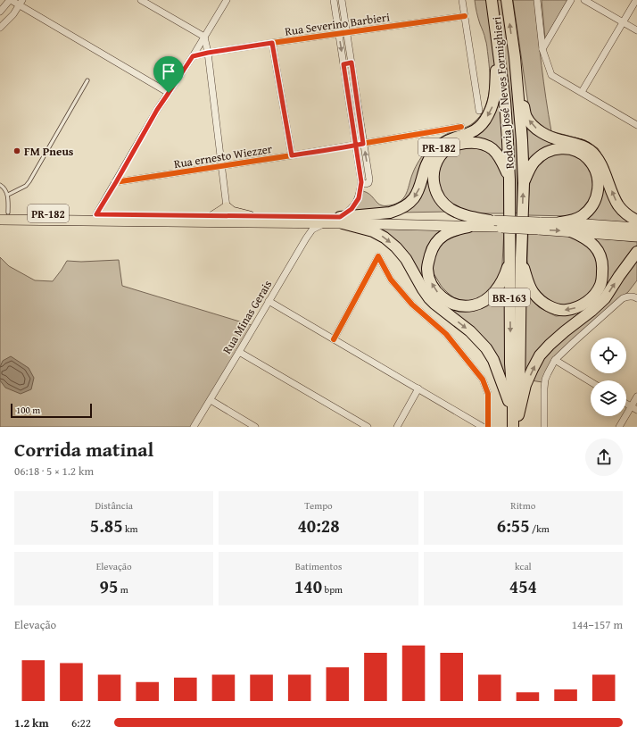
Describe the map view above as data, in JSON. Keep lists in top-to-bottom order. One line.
{"streets":{"highway":["Rodovia José Neves Formighieri","PR-182","BR-163"],"street":["Rua Severino Barbieri","Rua ernesto Wiezzer","Rua Minas Gerais"]},"crossings":[["Rodovia José Neves Formighieri","PR-182"],["Rodovia José Neves Formighieri","BR-163"],["PR-182","Rua Minas Gerais"]],"places":["FM Pneus"],"scale_bar":"100 m","page":{"scale":"100 m","heading":["Corrida matinal","06:18 · 5 × 1.2 km"],"stats":[["Distância","5.85 km"],["Tempo","40:28"],["Ritmo","6:55 /km"],["Elevação","95 m"],["Batimentos","140 bpm"],["kcal","454"]],"chart":["Elevação","144–157 m"],"list":[{"name":"1.2 km","note":"6:22"}]}}
